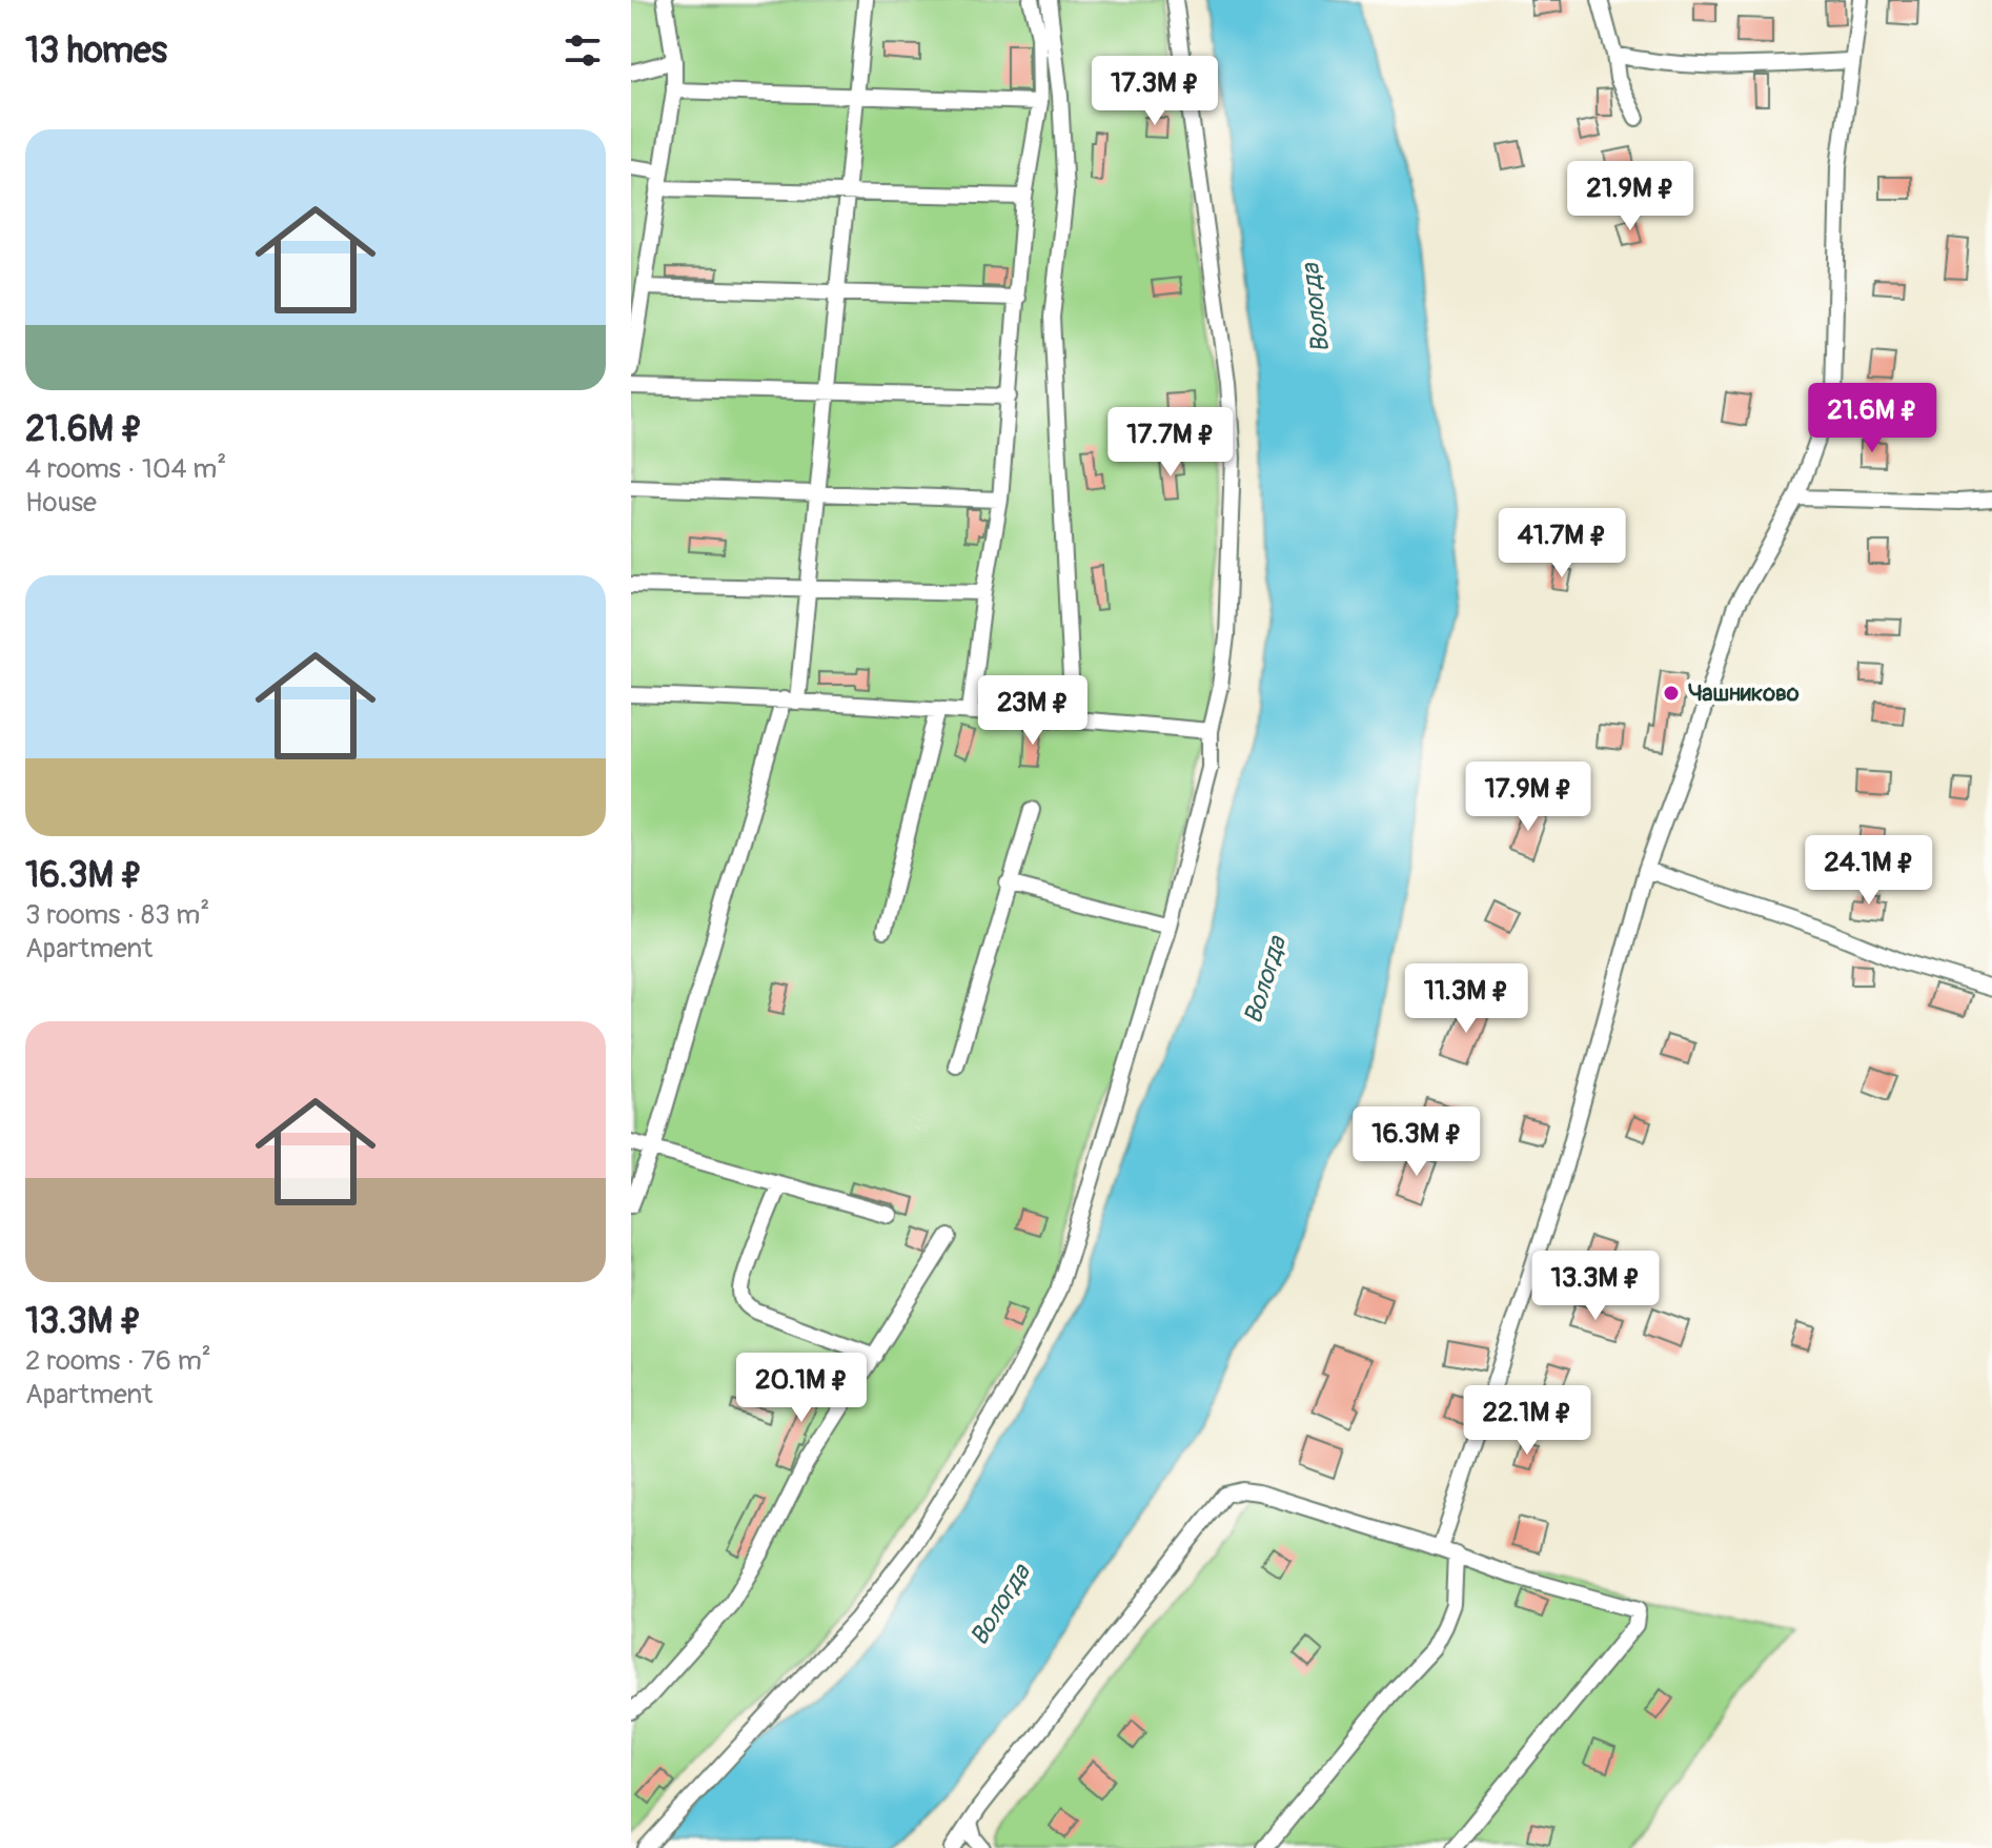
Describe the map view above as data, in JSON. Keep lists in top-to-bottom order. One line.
{"water":["Вологда"],"places":["Чашниково"],"page":{"heading":"13 homes","price":["17.3M ₽","21.9M ₽","21.6M ₽","17.7M ₽","41.7M ₽","23M ₽","17.9M ₽","24.1M ₽","11.3M ₽","16.3M ₽","13.3M ₽","20.1M ₽","22.1M ₽"],"list":[{"name":"21.6M ₽","note":"4 rooms · 104 m² · House"},{"name":"16.3M ₽","note":"3 rooms · 83 m² · Apartment"},{"name":"13.3M ₽","note":"2 rooms · 76 m² · Apartment"}]}}
